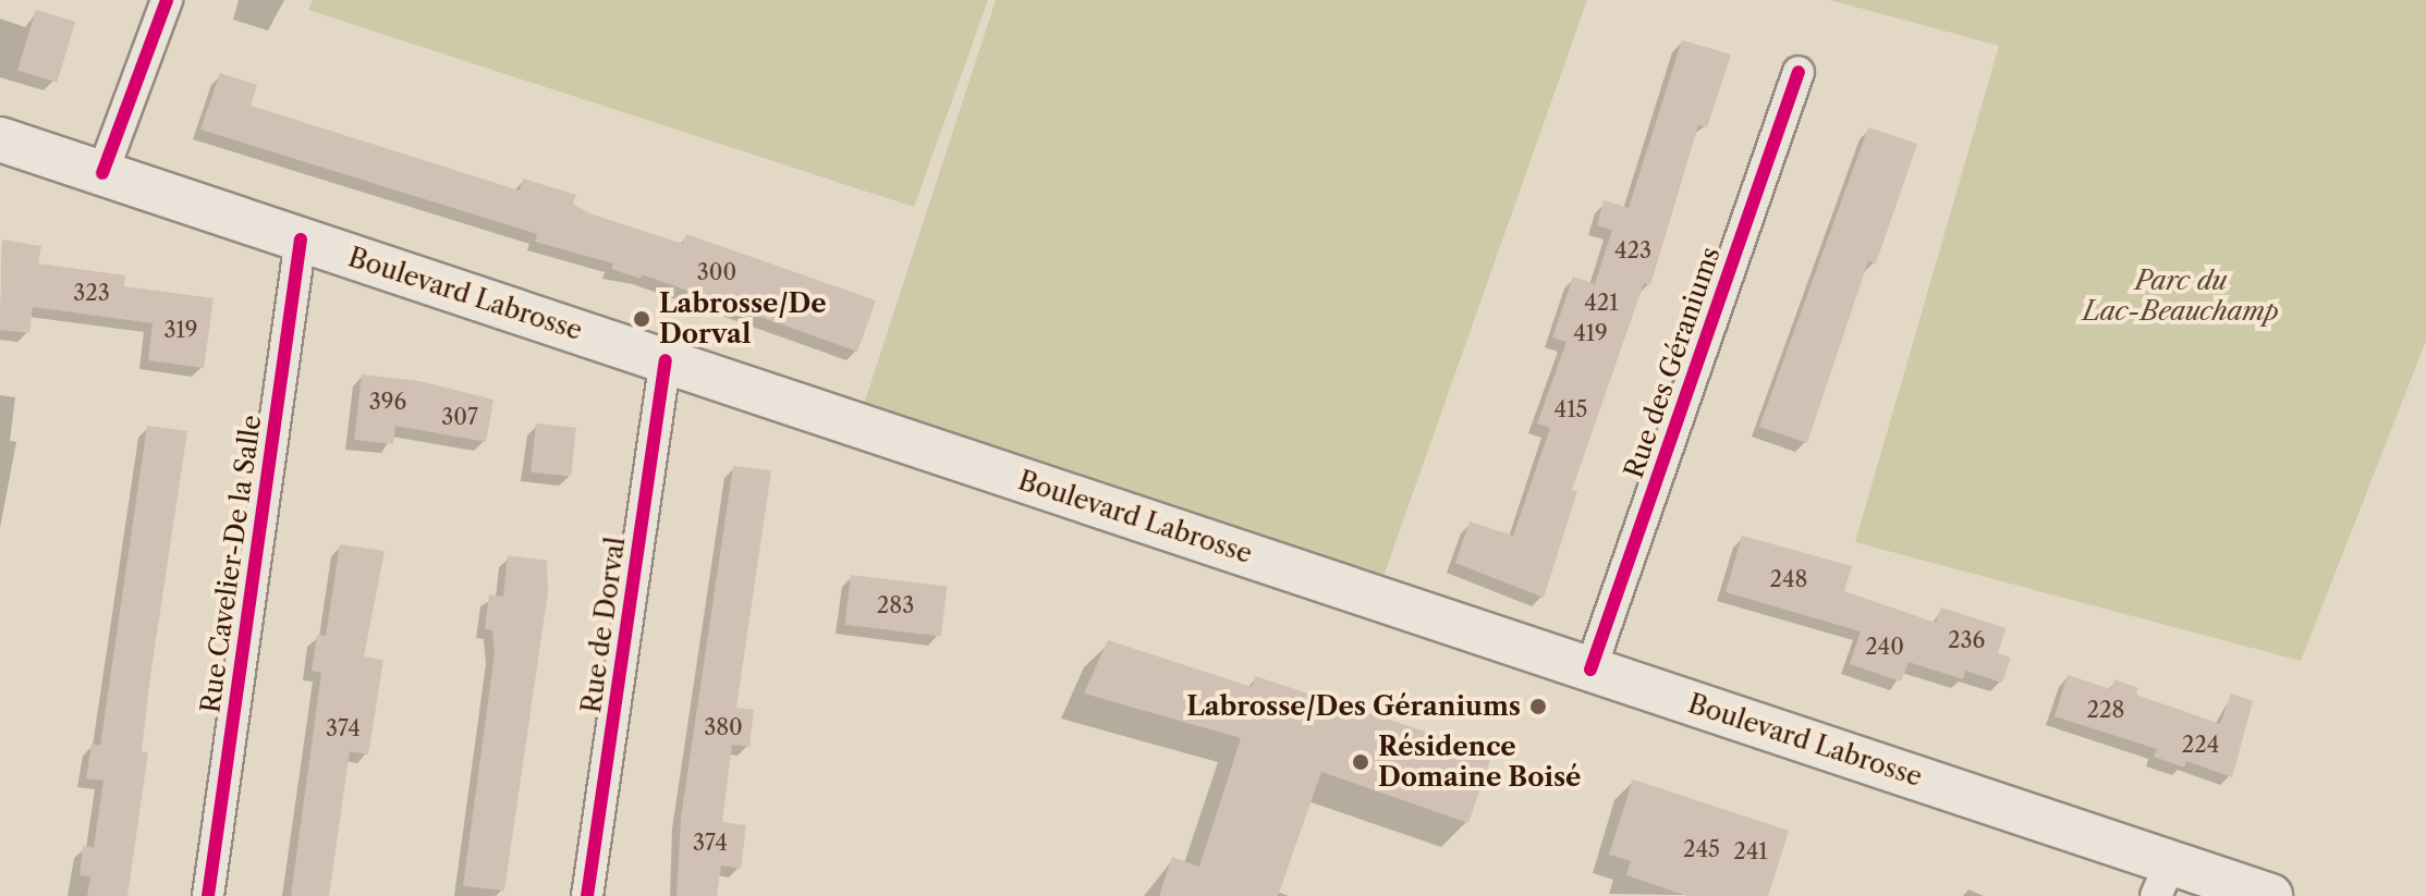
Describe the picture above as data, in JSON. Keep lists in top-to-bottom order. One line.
{"streets":{"main road":["Boulevard Labrosse"],"street":["Rue des Géraniums","Rue Cavelier-De la Salle","Rue de Dorval"]},"crossings":[["Boulevard Labrosse","Rue des Géraniums"],["Boulevard Labrosse","Rue Cavelier-De la Salle"],["Boulevard Labrosse","Rue de Dorval"]],"parks":["Parc du Lac-Beauchamp"],"places":["Labrosse/De Dorval","Labrosse/Des Géraniums","Résidence Domaine Boisé"],"house_numbers":["423","300","323","421","319","419","396","415","307","248","283","236","240","228","380","374","224","374","245","241"]}
